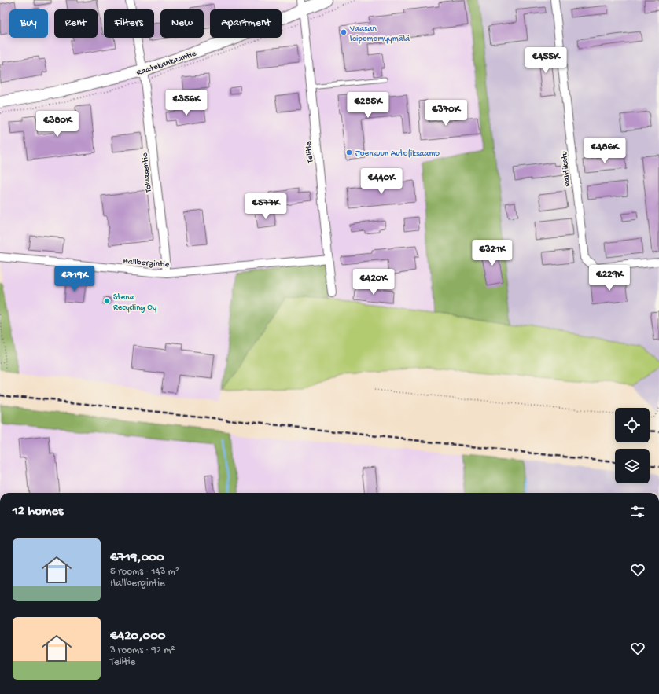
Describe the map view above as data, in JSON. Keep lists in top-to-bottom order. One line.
{"streets":{"main road":["Raatekankaantie"],"street":["Telitie","Rahtikatu","Tolvasentie","Hallbergintie"]},"crossings":[["Raatekankaantie","Telitie"],["Raatekankaantie","Tolvasentie"],["Telitie","Hallbergintie"],["Tolvasentie","Hallbergintie"]],"places":["Vaasan leipomomyymälä","Joensuun Autofiksaamo","Stena Recycling Oy"],"page":{"chip":["Buy","Rent","Filters","New","Apartment"],"price":["€455K","€356K","€285K","€370K","€380K","€486K","€440K","€577K","€321K","€229K","€719K","€420K"],"heading":"12 homes","list":[{"name":"€719,000","note":"5 rooms · 143 m² · Hallbergintie"},{"name":"€420,000","note":"3 rooms · 92 m² · Telitie"}]}}
